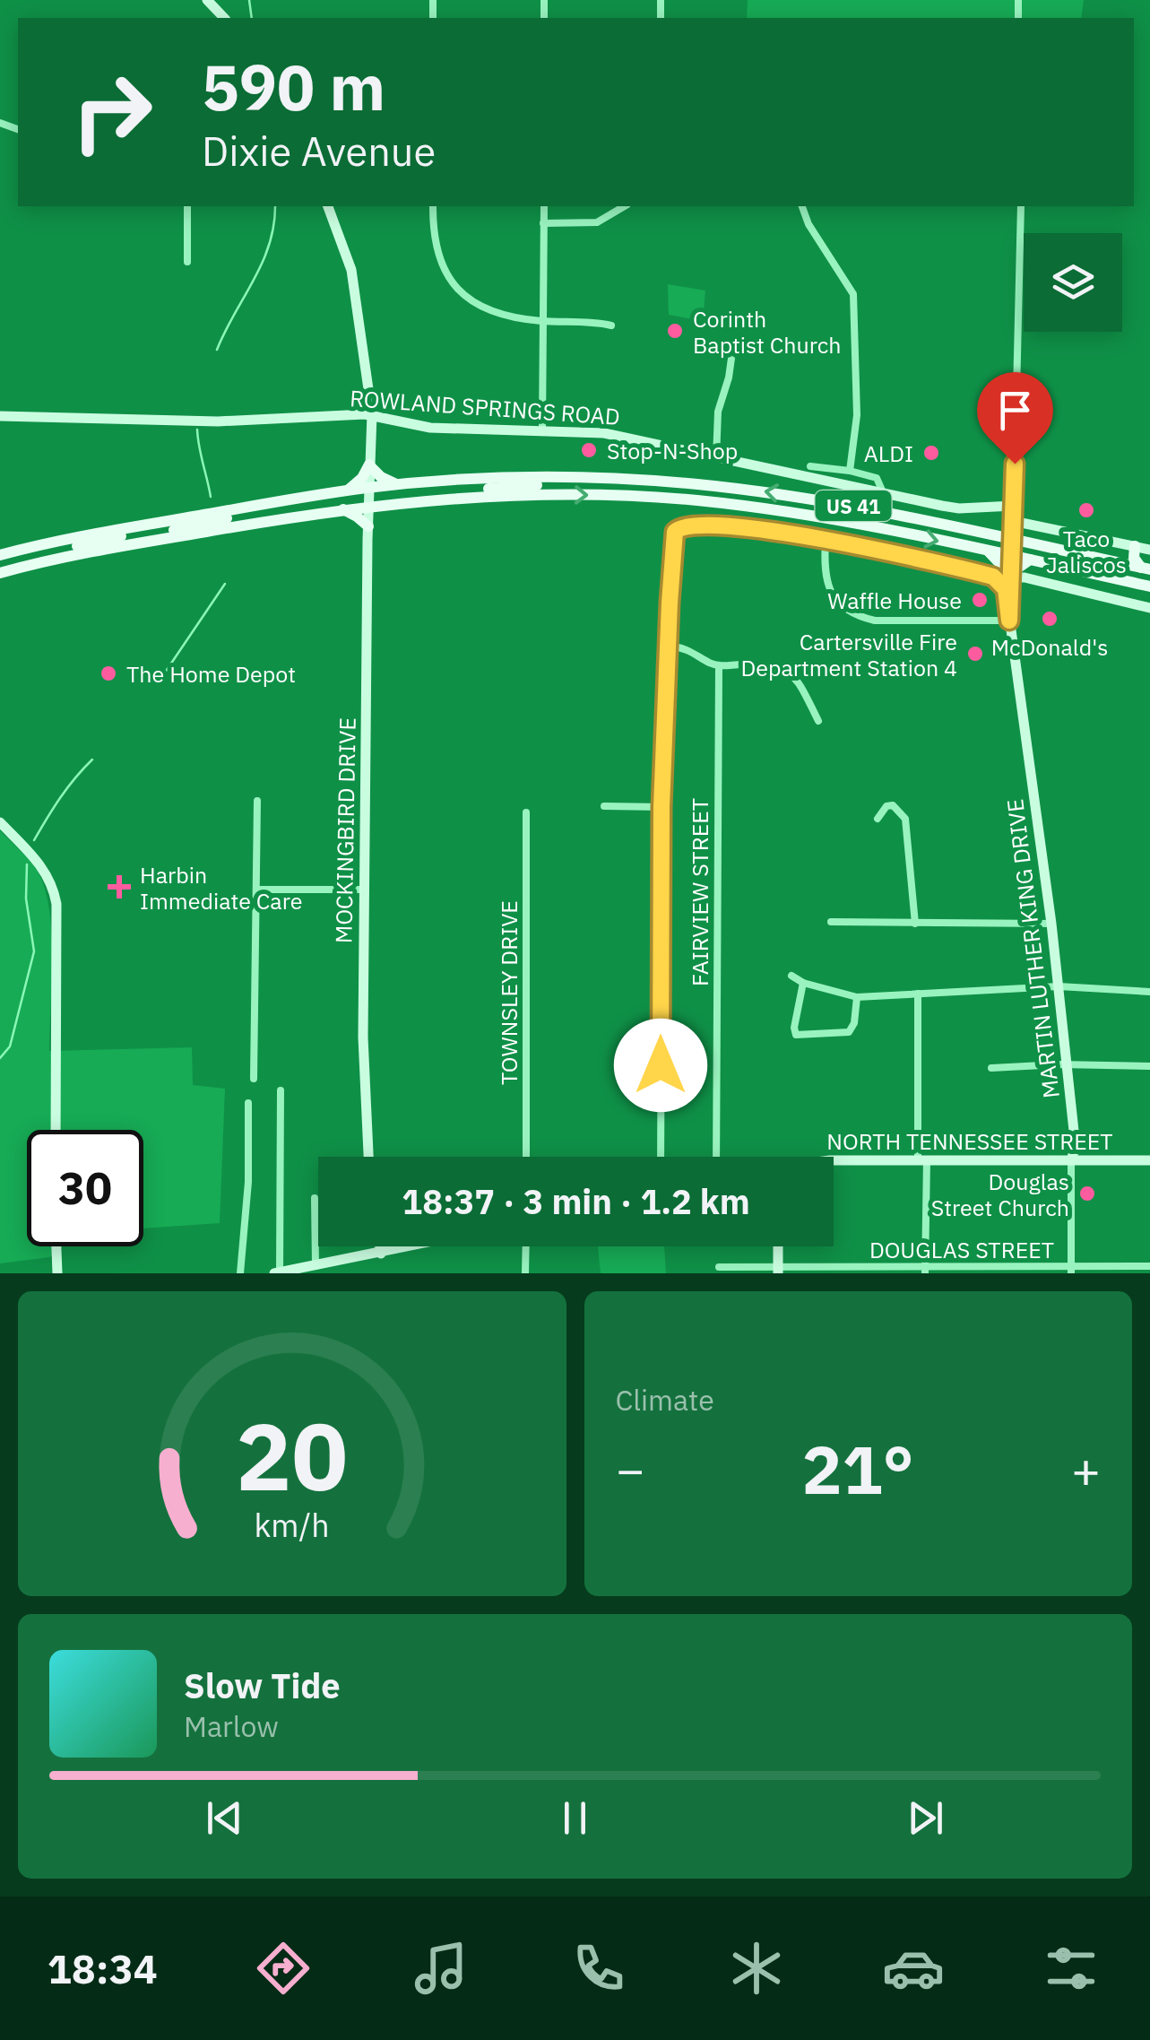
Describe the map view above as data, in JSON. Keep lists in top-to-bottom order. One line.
{"streets":{"main road":["US 41"],"street":["ROWLAND SPRINGS ROAD","MOCKINGBIRD DRIVE","FAIRVIEW STREET","MARTIN LUTHER KING DRIVE","TOWNSLEY DRIVE","NORTH TENNESSEE STREET","DOUGLAS STREET"]},"crossings":[["ROWLAND SPRINGS ROAD","MOCKINGBIRD DRIVE"],["ROWLAND SPRINGS ROAD","MARTIN LUTHER KING DRIVE"],["US 41","MOCKINGBIRD DRIVE"],["US 41","MARTIN LUTHER KING DRIVE"],["MARTIN LUTHER KING DRIVE","NORTH TENNESSEE STREET"],["MARTIN LUTHER KING DRIVE","DOUGLAS STREET"]],"places":{"other":["Corinth Baptist Church","Stop-N-Shop","ALDI","Taco Jaliscos","Waffle House","McDonald's","Cartersville Fire Department Station 4","The Home Depot","Douglas Street Church"],"health":["Harbin Immediate Care"]},"page":{"turn":["590 m","Dixie Avenue"],"limit":"30","trip":"18:37 · 3 min · 1.2 km","tile":"Climate","heat":["−","21°","+"],"song":["Slow Tide","Marlow"],"tabs":"18:34","gauge":["20","km/h"]}}
